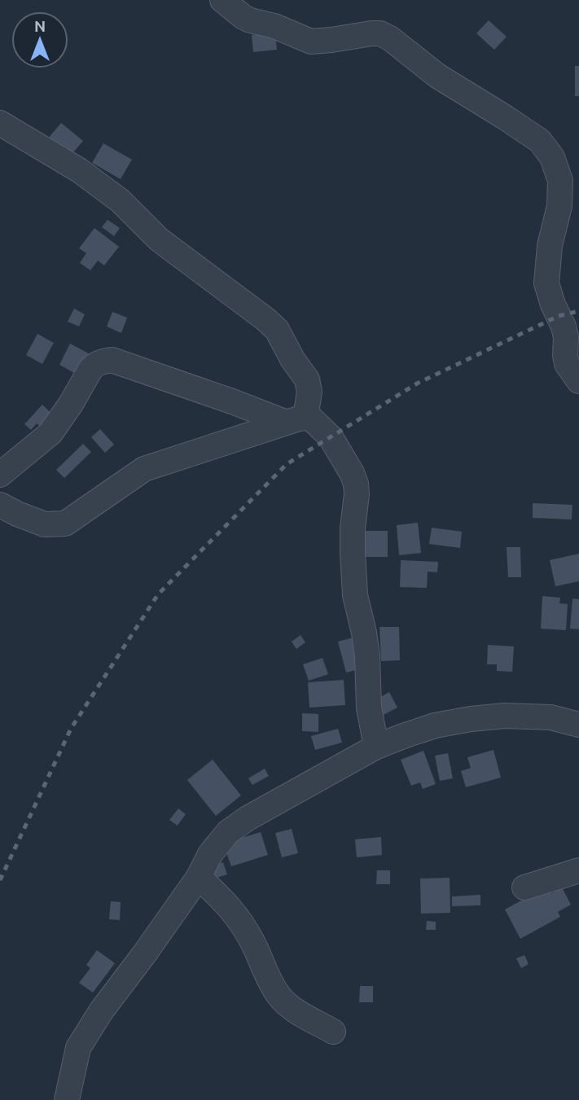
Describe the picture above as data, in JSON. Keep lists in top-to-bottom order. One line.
{"north":"top"}
